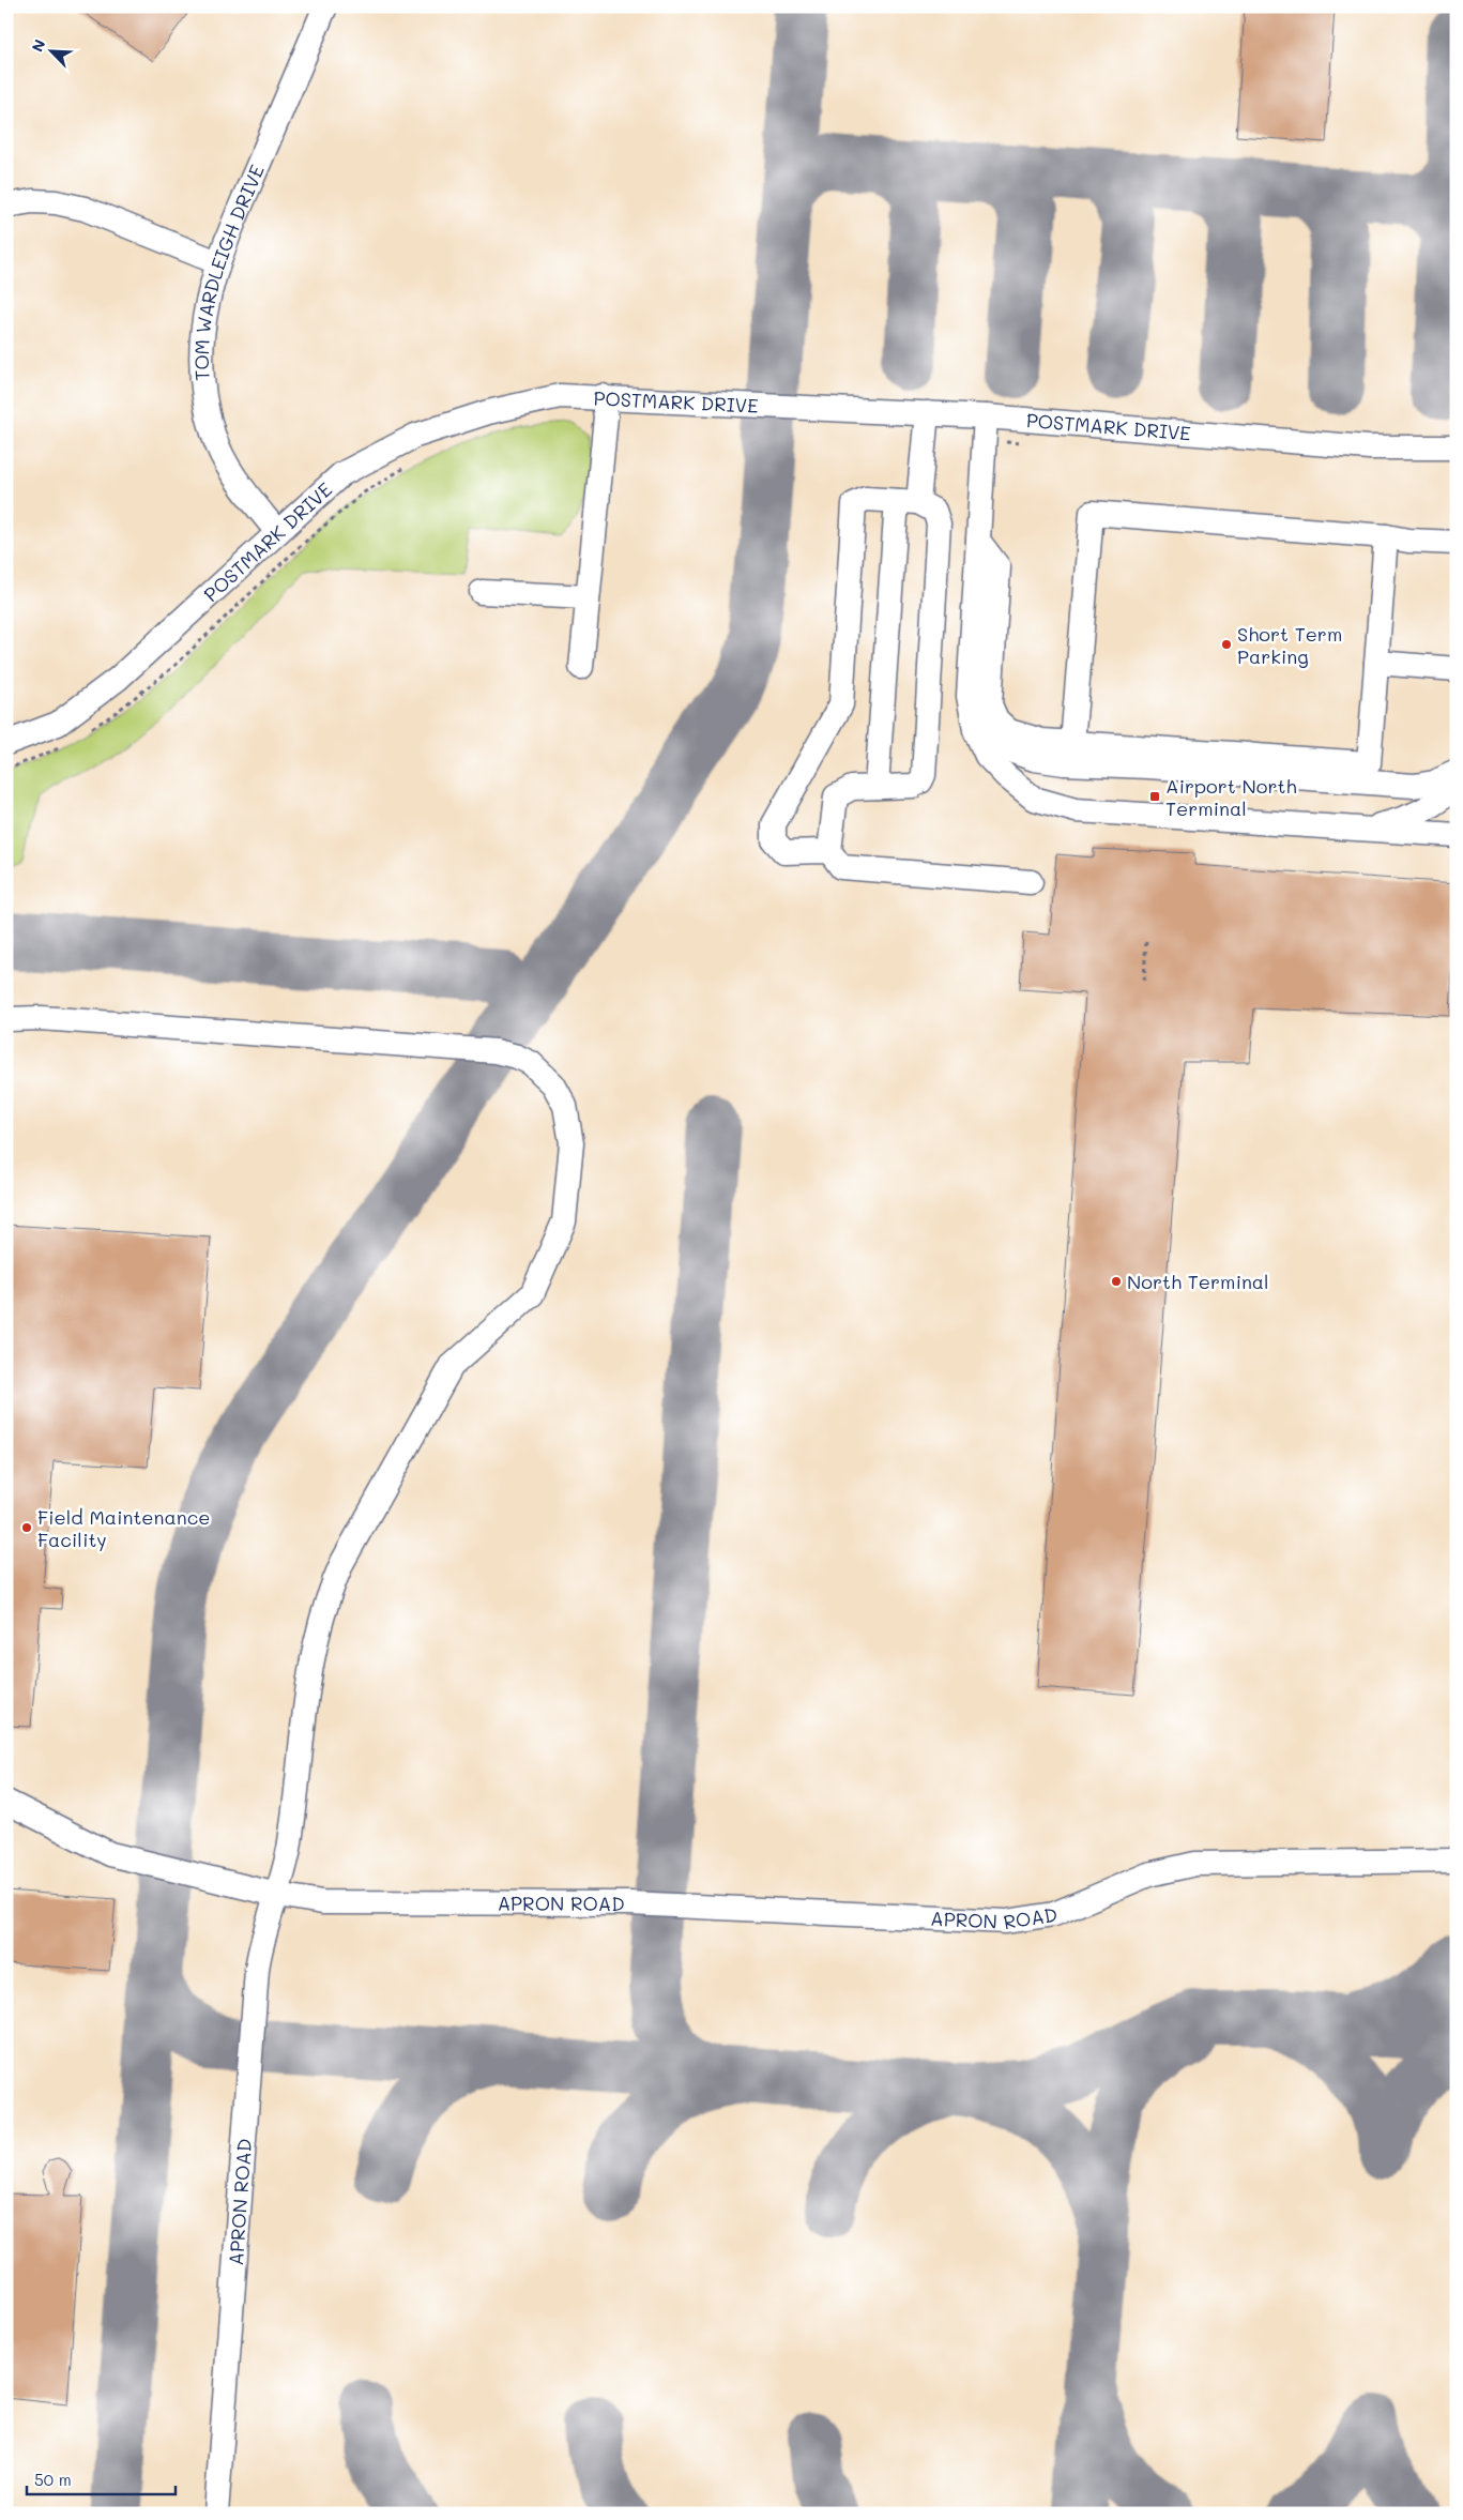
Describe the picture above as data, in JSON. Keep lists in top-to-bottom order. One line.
{"streets":{"street":["TOM WARDLEIGH DRIVE","POSTMARK DRIVE","APRON ROAD"]},"crossings":[["TOM WARDLEIGH DRIVE","POSTMARK DRIVE"]],"places":{"other":["Short Term Parking","North Terminal","Field Maintenance Facility"],"transit":["Airport North Terminal"]},"scale_bar":"50 m","north":"top left"}
